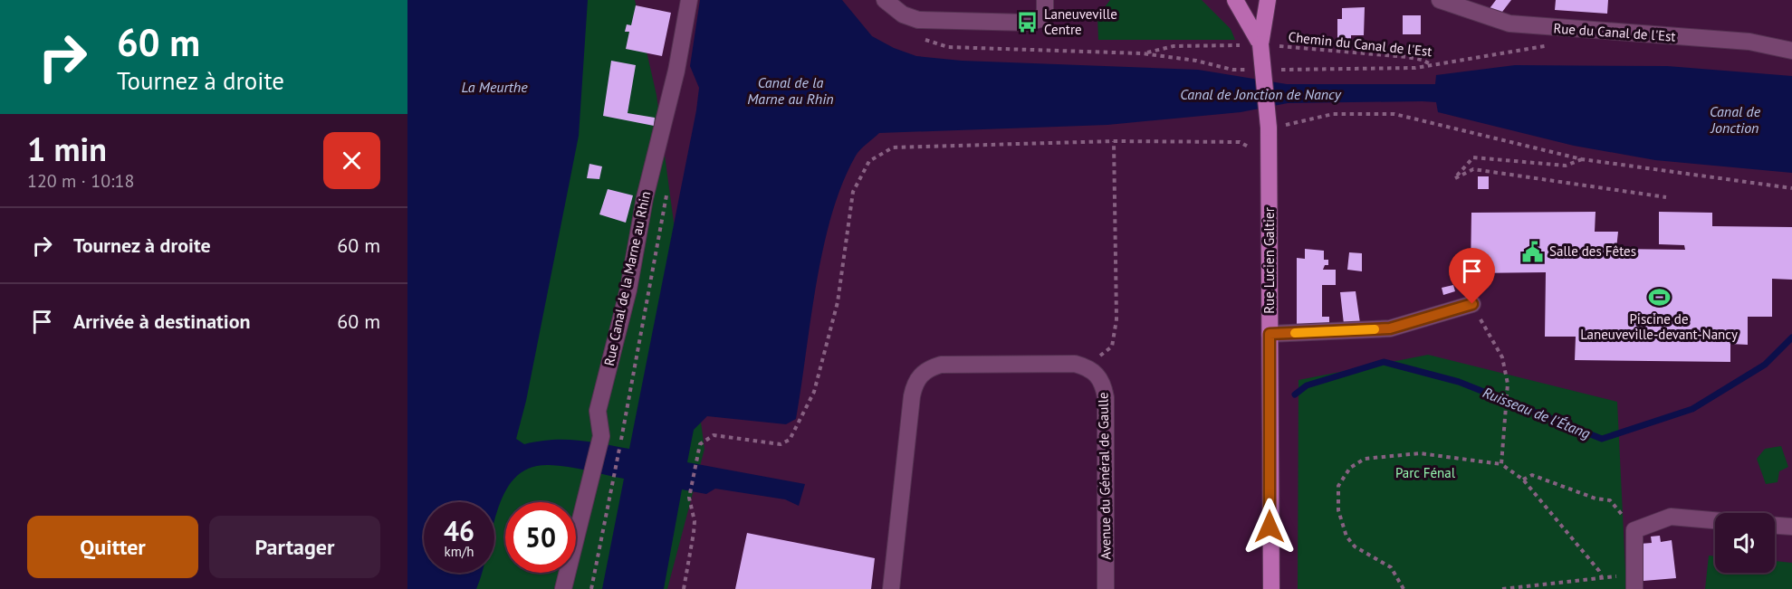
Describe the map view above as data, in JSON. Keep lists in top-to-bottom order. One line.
{"streets":{"main road":["Rue Lucien Galtier"],"street":["Rue du Canal de l'Est","Rue Canal de la Marne au Rhin","Avenue du Général de Gaulle"],"path":["Chemin du Canal de l'Est"]},"crossings":[["Chemin du Canal de l'Est","Rue Lucien Galtier"]],"water":["Canal de la Marne au Rhin","La Meurthe","Canal de Jonction de Nancy","Canal de Jonction","Ruisseau de l'Étang"],"parks":["Parc Fénal"],"places":{"bus stop":["Laneuveville Centre"],"public building":["Salle des Fêtes"],"sports":["Piscine de Laneuveville-devant-Nancy"]},"page":{"turn":["60 m","Tournez à droite"],"heading":["1 min","120 m · 10:18"],"list":[{"name":"Tournez à droite","value":"60 m"},{"name":"Arrivée à destination","value":"60 m"}],"speed":"46 km/h","limit":"50","buttons":["Quitter","Partager"]}}
